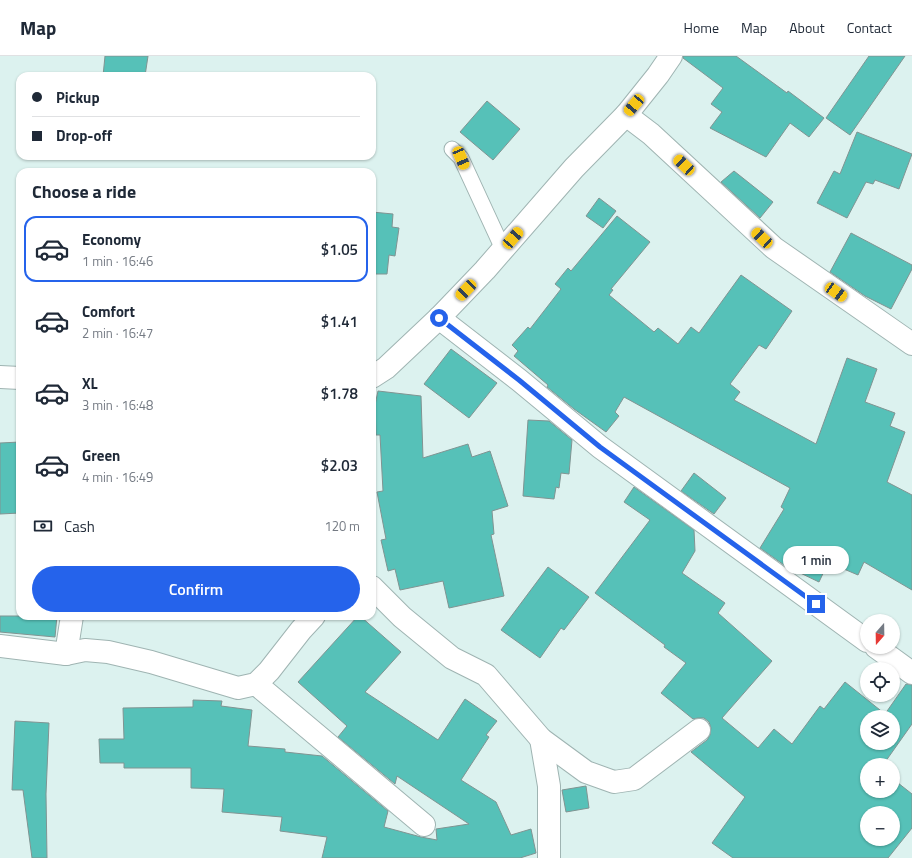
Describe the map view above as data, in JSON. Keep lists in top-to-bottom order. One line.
{"north":"bottom","page":{"header":"Map","nav":["Home","Map","About","Contact"],"banner":["Pickup","Drop-off"],"heading":"Choose a ride","list":[{"name":"Economy","note":"1 min · 16:46","value":"$1.05"},{"name":"Comfort","note":"2 min · 16:47","value":"$1.41"},{"name":"XL","note":"3 min · 16:48","value":"$1.78"},{"name":"Green","note":"4 min · 16:49","value":"$2.03"}],"pay":["Cash","120 m"],"bubble":"1 min","buttons":"Confirm","map_buttons":["+","−"]}}
